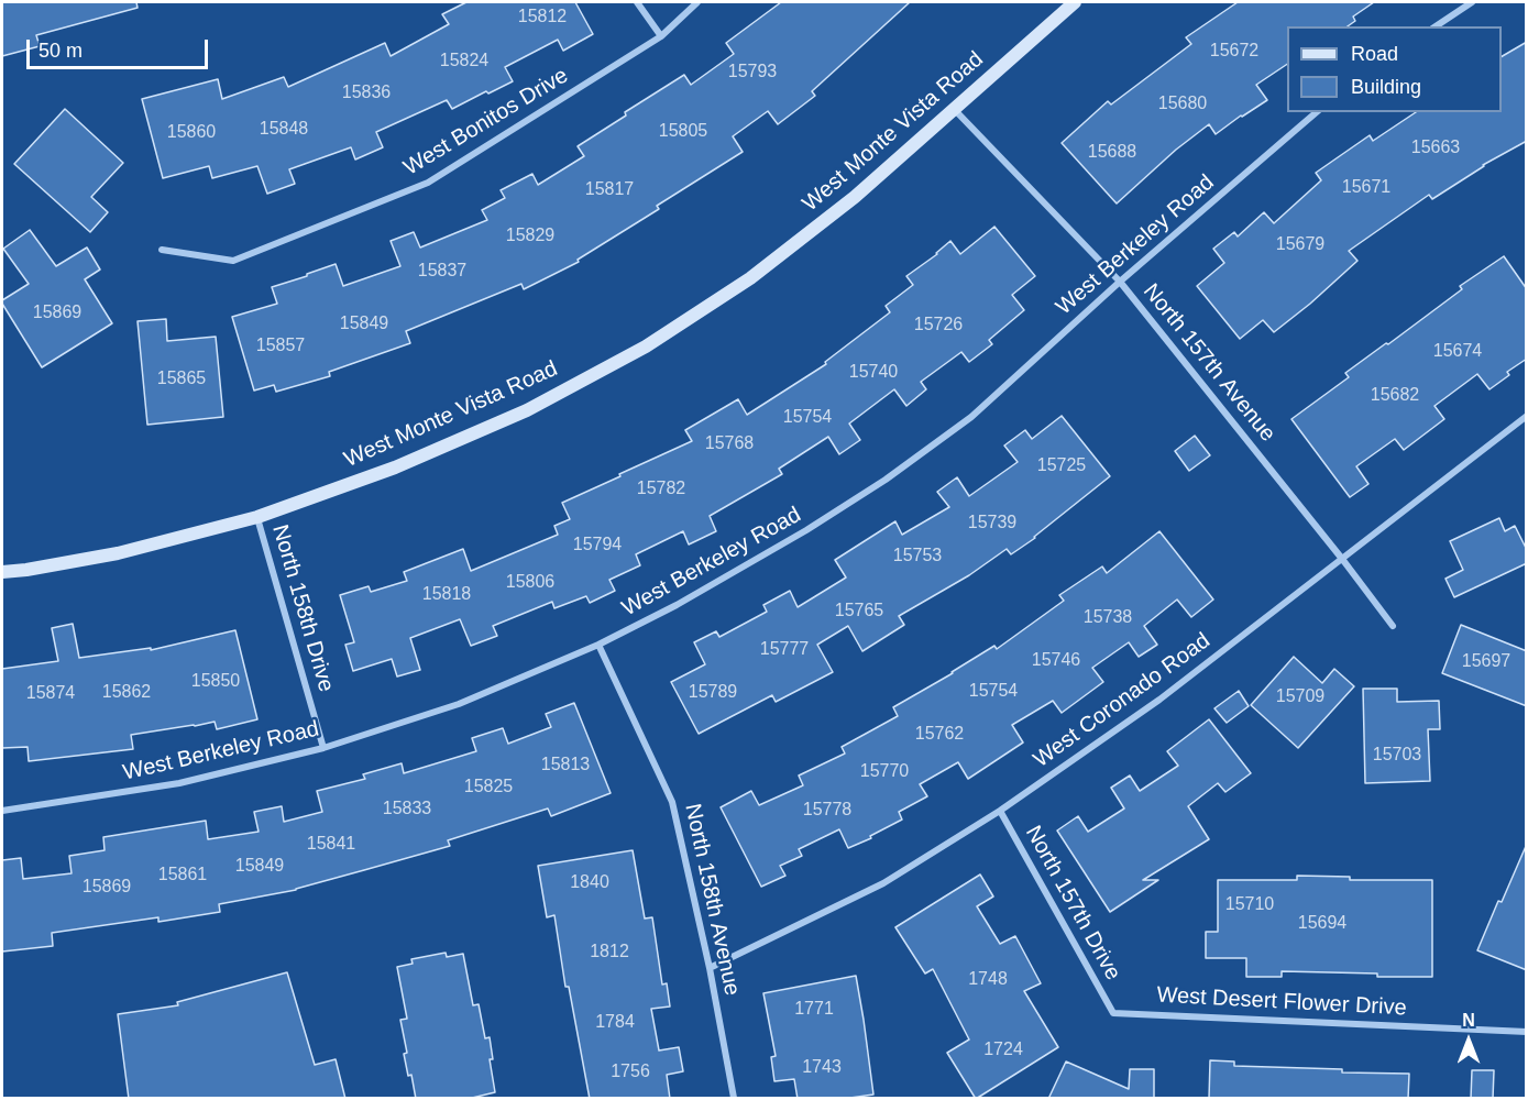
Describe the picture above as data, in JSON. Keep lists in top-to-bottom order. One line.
{"streets":{"street":["West Bonitos Drive","West Monte Vista Road","West Berkeley Road","North 157th Avenue","North 158th Drive","West Coronado Road","North 158th Avenue","North 157th Drive","West Desert Flower Drive"]},"crossings":[["West Monte Vista Road","North 157th Avenue"],["West Monte Vista Road","North 158th Drive"],["West Berkeley Road","North 157th Avenue"],["West Berkeley Road","North 158th Drive"],["West Berkeley Road","North 158th Avenue"],["North 157th Avenue","West Coronado Road"],["West Coronado Road","North 158th Avenue"],["West Coronado Road","North 157th Drive"],["North 157th Drive","West Desert Flower Drive"]],"house_numbers":["15812","15672","15824","15793","15836","15680","15848","15805","15860","15663","15688","15671","15817","15829","15679","15837","15869","15849","15726","15857","15674","15740","15865","15682","15754","15768","15725","15782","15739","15794","15753","15806","15818","15765","15738","15777","15746","15697","15850","15754","15862","15789","15874","15709","15762","15703","15813","15770","15825","15833","15778","15841","15849","15861","1840","15869","15710","15694","1812","1748","1771","1784","1724","1743","1756"],"legend":["Road","Building"],"scale_bar":"50 m","north":"top"}
